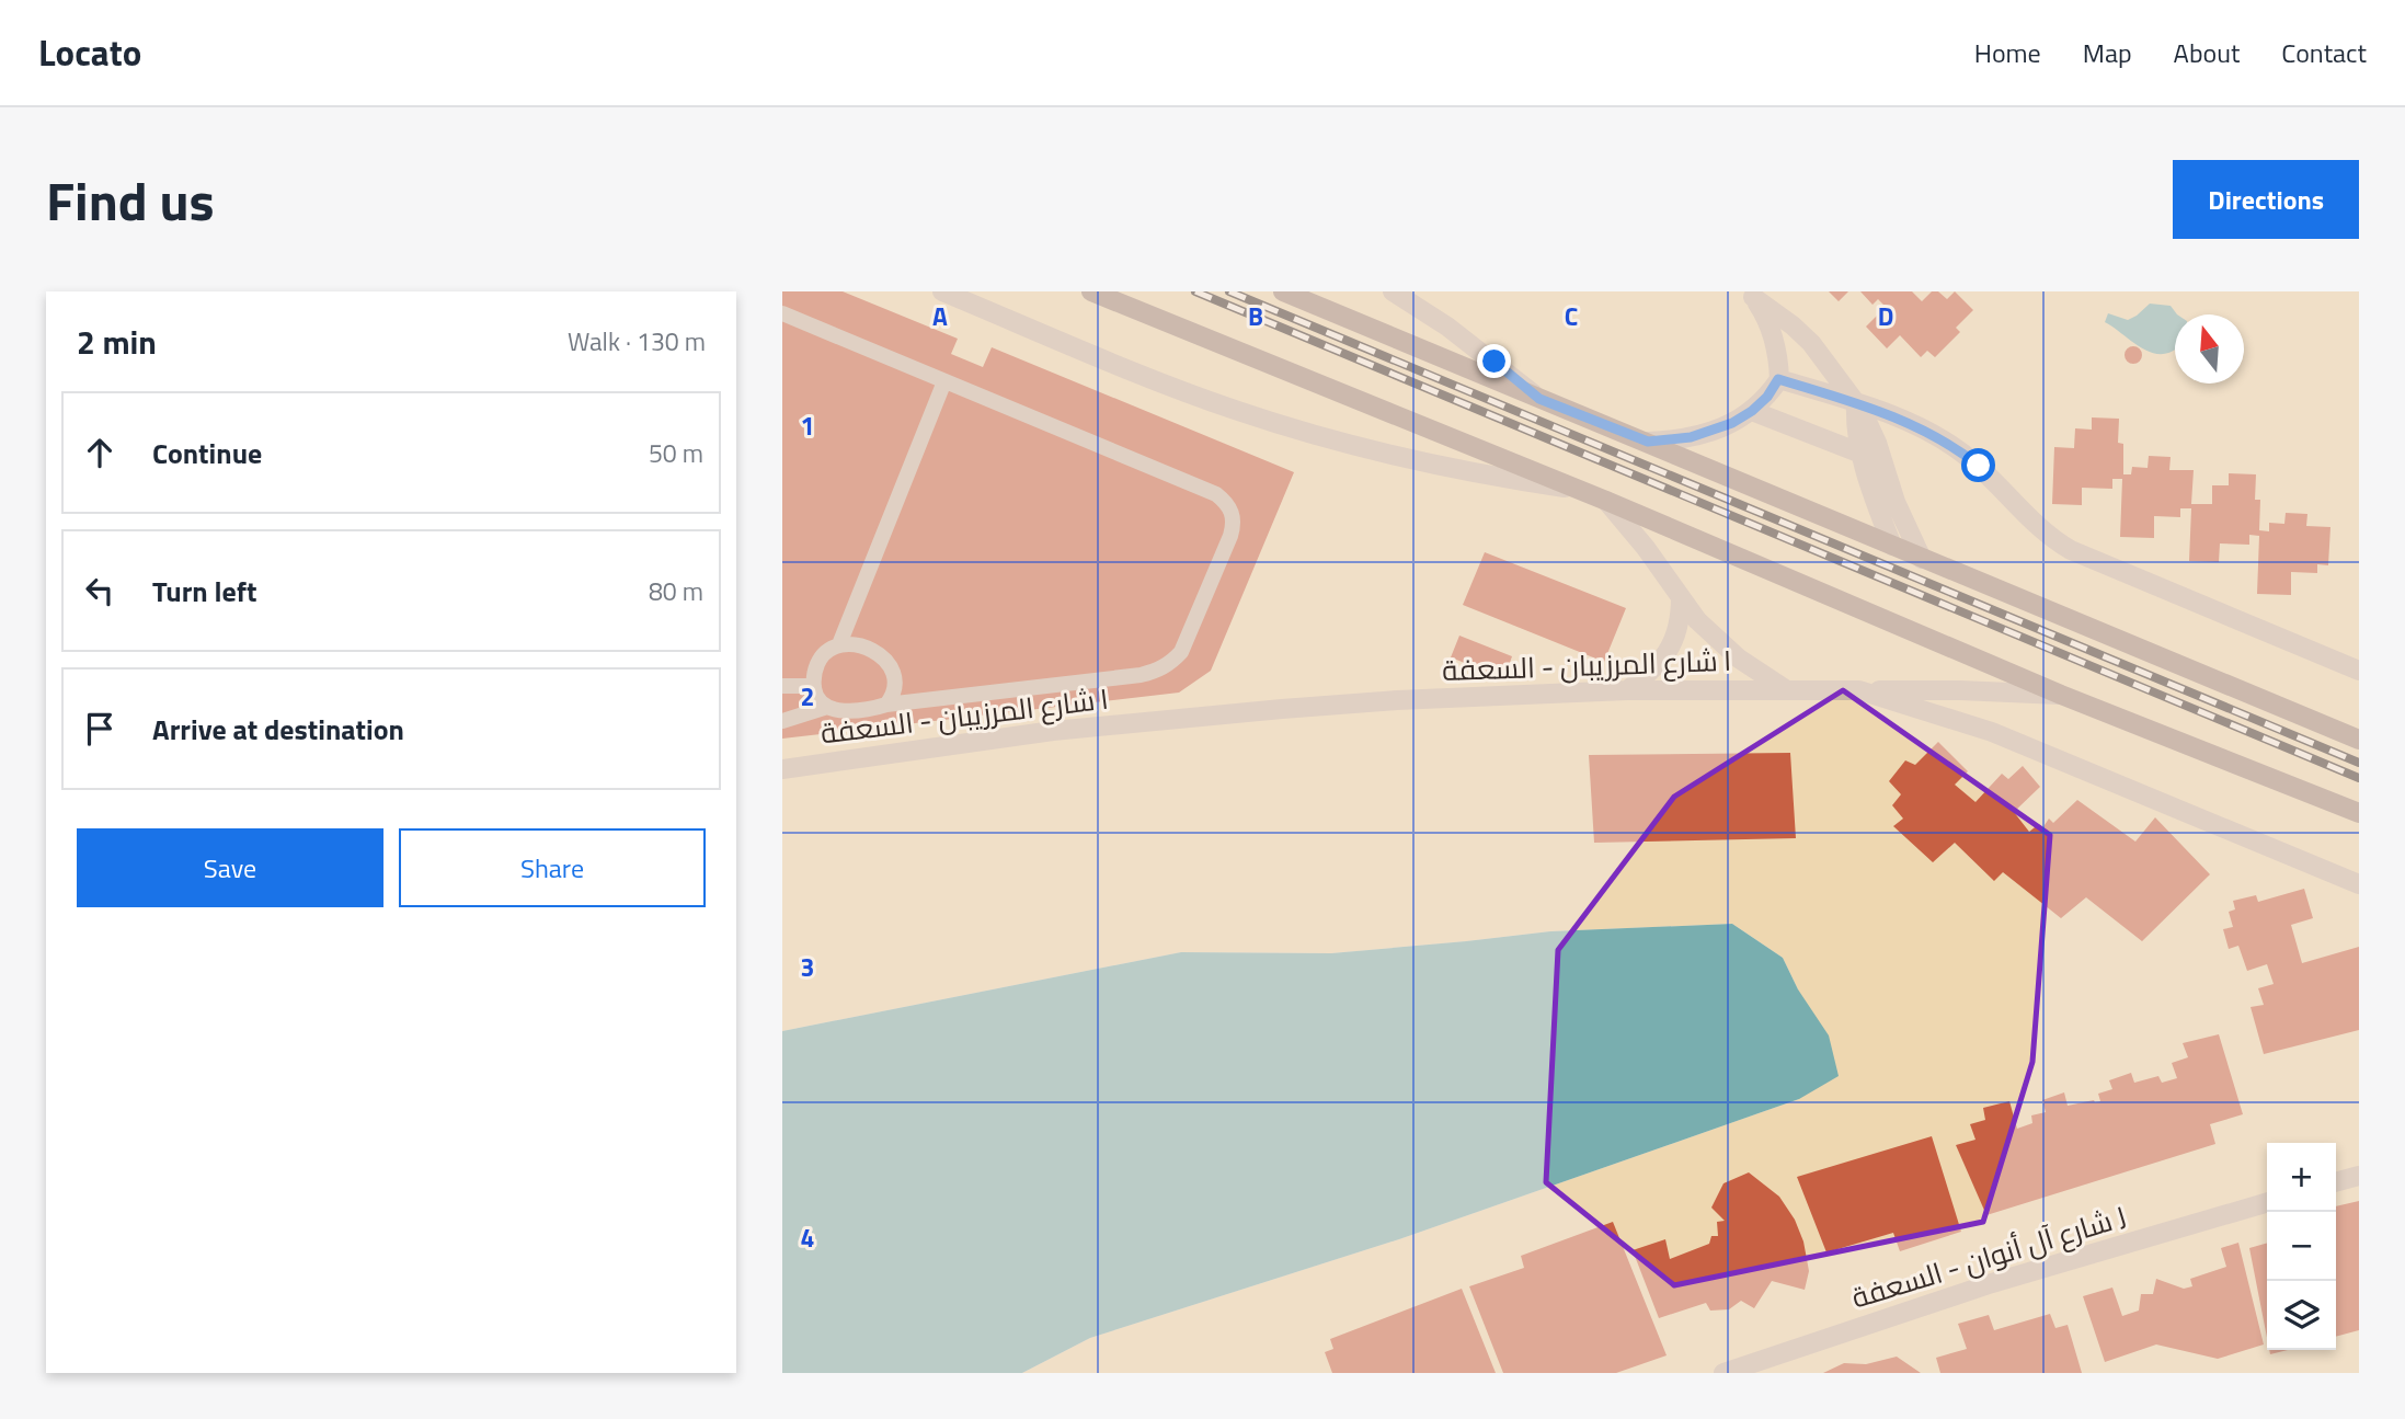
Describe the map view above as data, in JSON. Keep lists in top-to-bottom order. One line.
{"streets":{"street":["شارع المرزيبان - السعفة I","شارع آل أنوان - السعفة J"]},"north":"top","page":{"header":"Locato","nav":["Home","Map","About","Contact"],"title":"Find us","buttons":["Directions",["Save","Share"]],"heading":["2 min","Walk · 130 m"],"list":[["Continue","50 m"],["Turn left","80 m"],"Arrive at destination"],"map_buttons":["+","−"]},"grid":{"columns":["A","B","C","D"],"rows":["1","2","3","4"]}}
